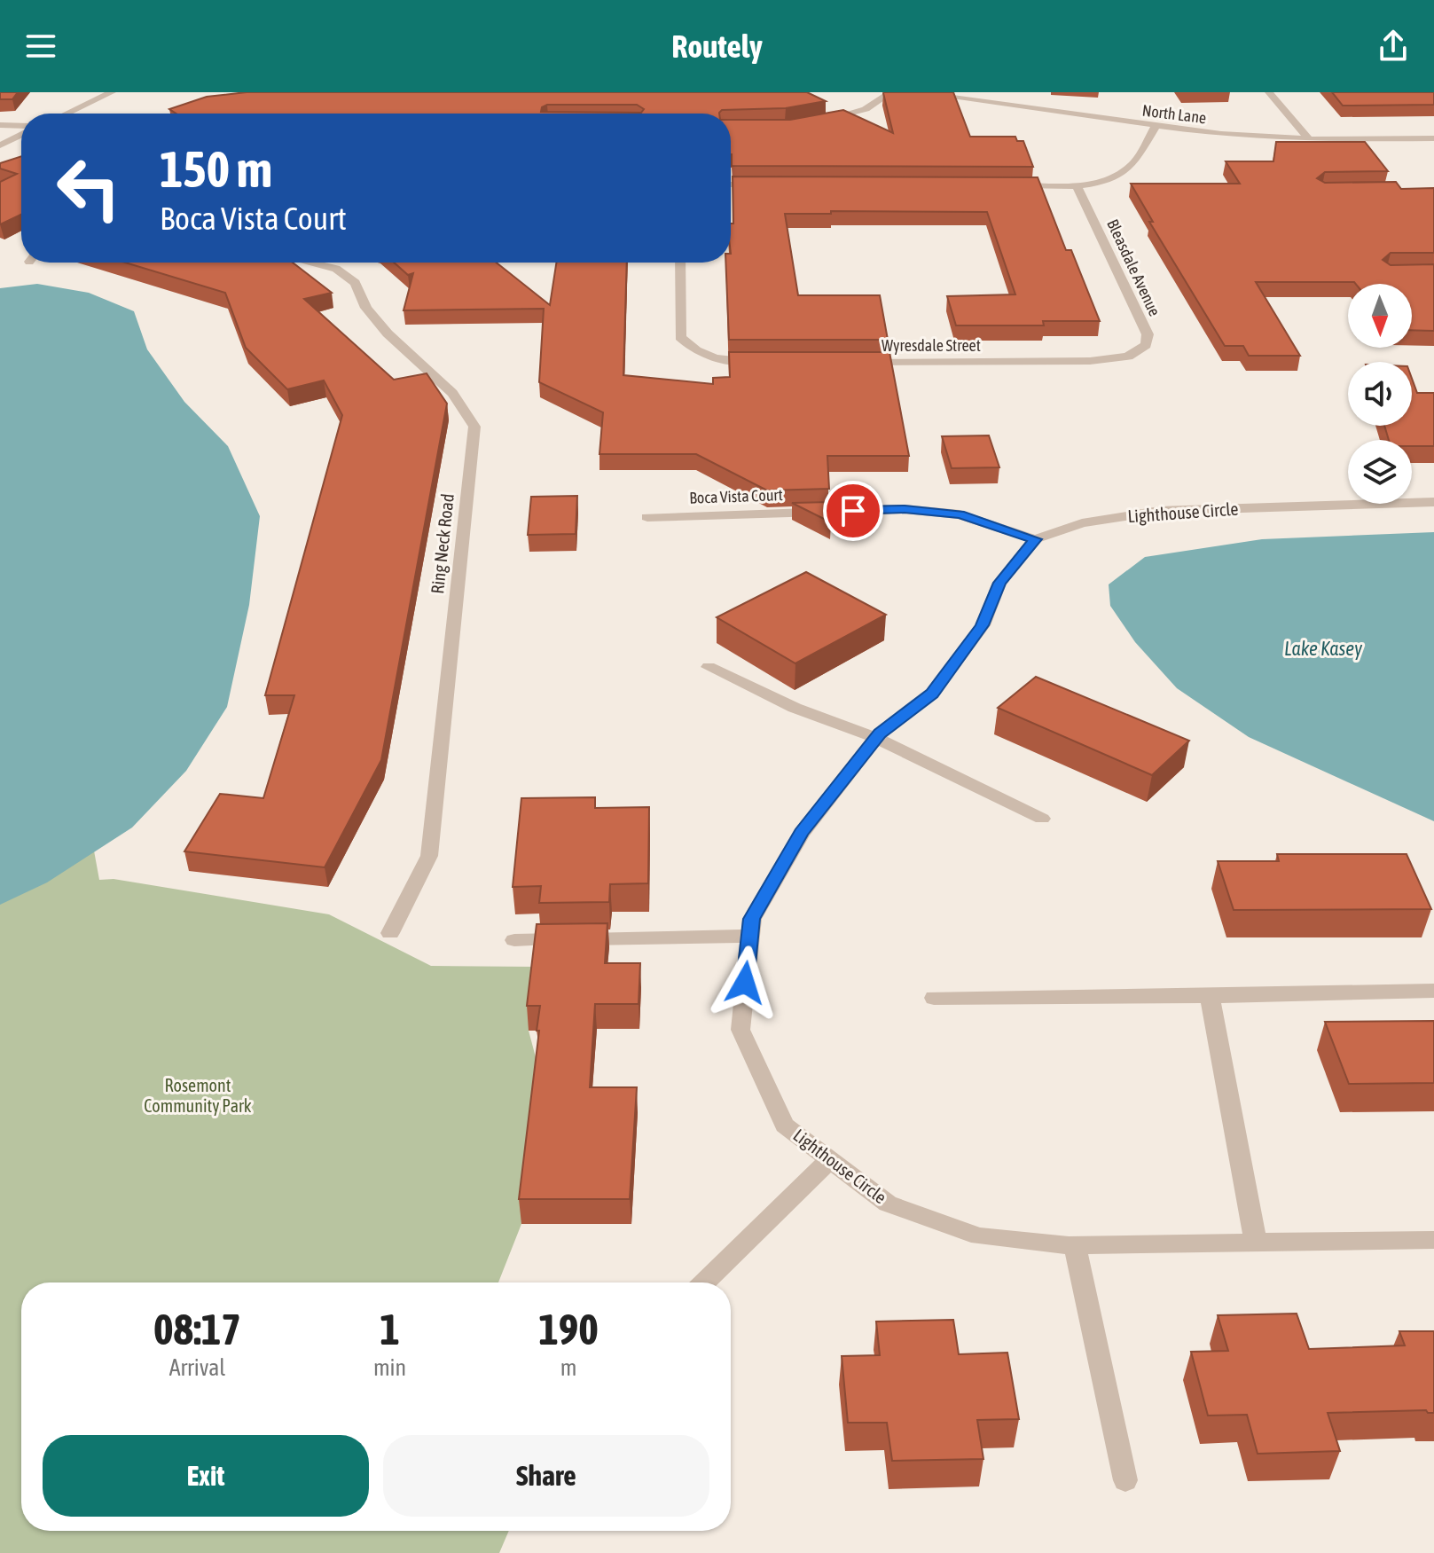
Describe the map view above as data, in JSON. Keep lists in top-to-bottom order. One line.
{"streets":{"street":["North Lane","Bleasdale Avenue","Wyresdale Street","Boca Vista Court","Lighthouse Circle","Ring Neck Road"]},"crossings":[["Bleasdale Avenue","Wyresdale Street"],["Boca Vista Court","Lighthouse Circle"]],"water":["Lake Kasey"],"parks":["Rosemont Community Park"],"north":"bottom","page":{"header":"Routely","turn":["150 m","Boca Vista Court"],"eta":["08:17","Arrival","1","min","190","m"],"buttons":["Exit","Share"]}}
